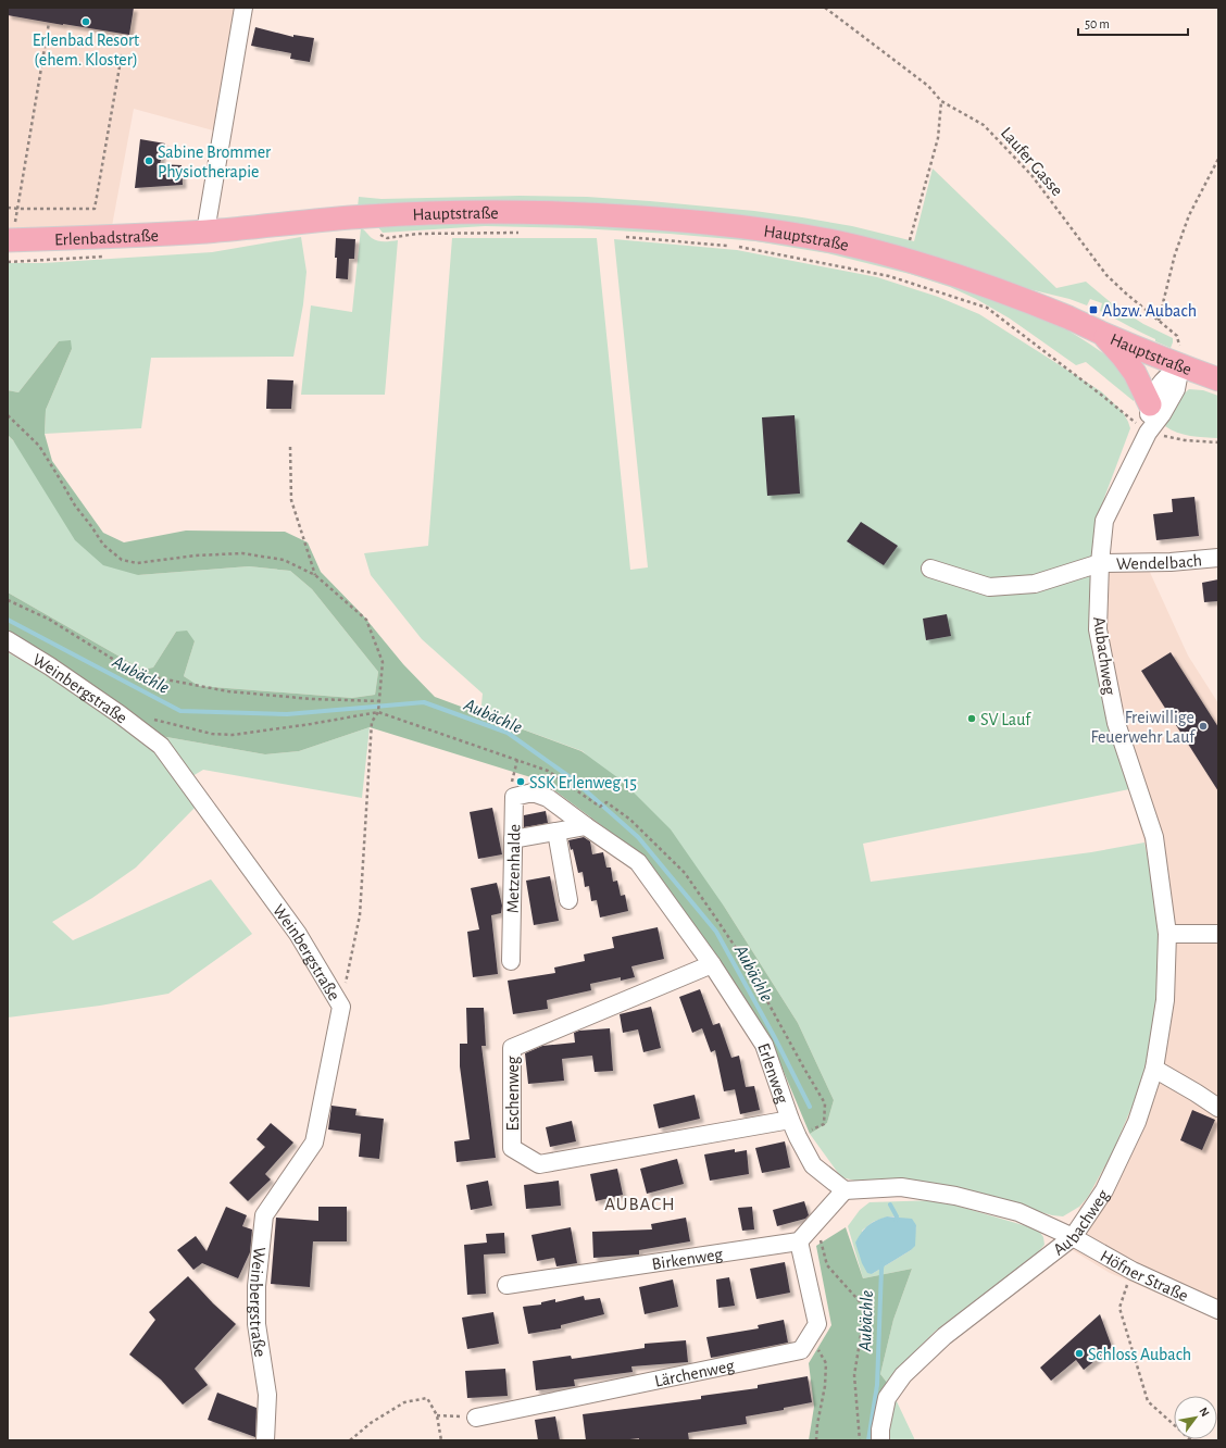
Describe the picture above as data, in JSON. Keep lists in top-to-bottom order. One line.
{"streets":{"main road":["Hauptstraße","Erlenbadstraße"],"street":["Wendelbach","Aubachweg","Weinbergstraße","Metzenhalde","Erlenweg","Eschenweg","Birkenweg","Höfner Straße","Lärchenweg"],"path":["Laufer Gasse"]},"crossings":[["Laufer Gasse","Hauptstraße"],["Laufer Gasse","Aubachweg"],["Hauptstraße","Erlenbadstraße"],["Hauptstraße","Aubachweg"],["Wendelbach","Aubachweg"],["Aubachweg","Höfner Straße"],["Metzenhalde","Erlenweg"],["Erlenweg","Eschenweg"],["Birkenweg","Lärchenweg"]],"districts":["AUBACH"],"water":["Aubächle"],"places":{"other":["Erlenbad Resort (ehem. Kloster)","Sabine Brommer Physiotherapie","SV Lauf","Freiwillige Feuerwehr Lauf","SSK Erlenweg 15","Schloss Aubach"],"transit":["Abzw. Aubach"]},"scale_bar":"50 m","north":"top right"}
